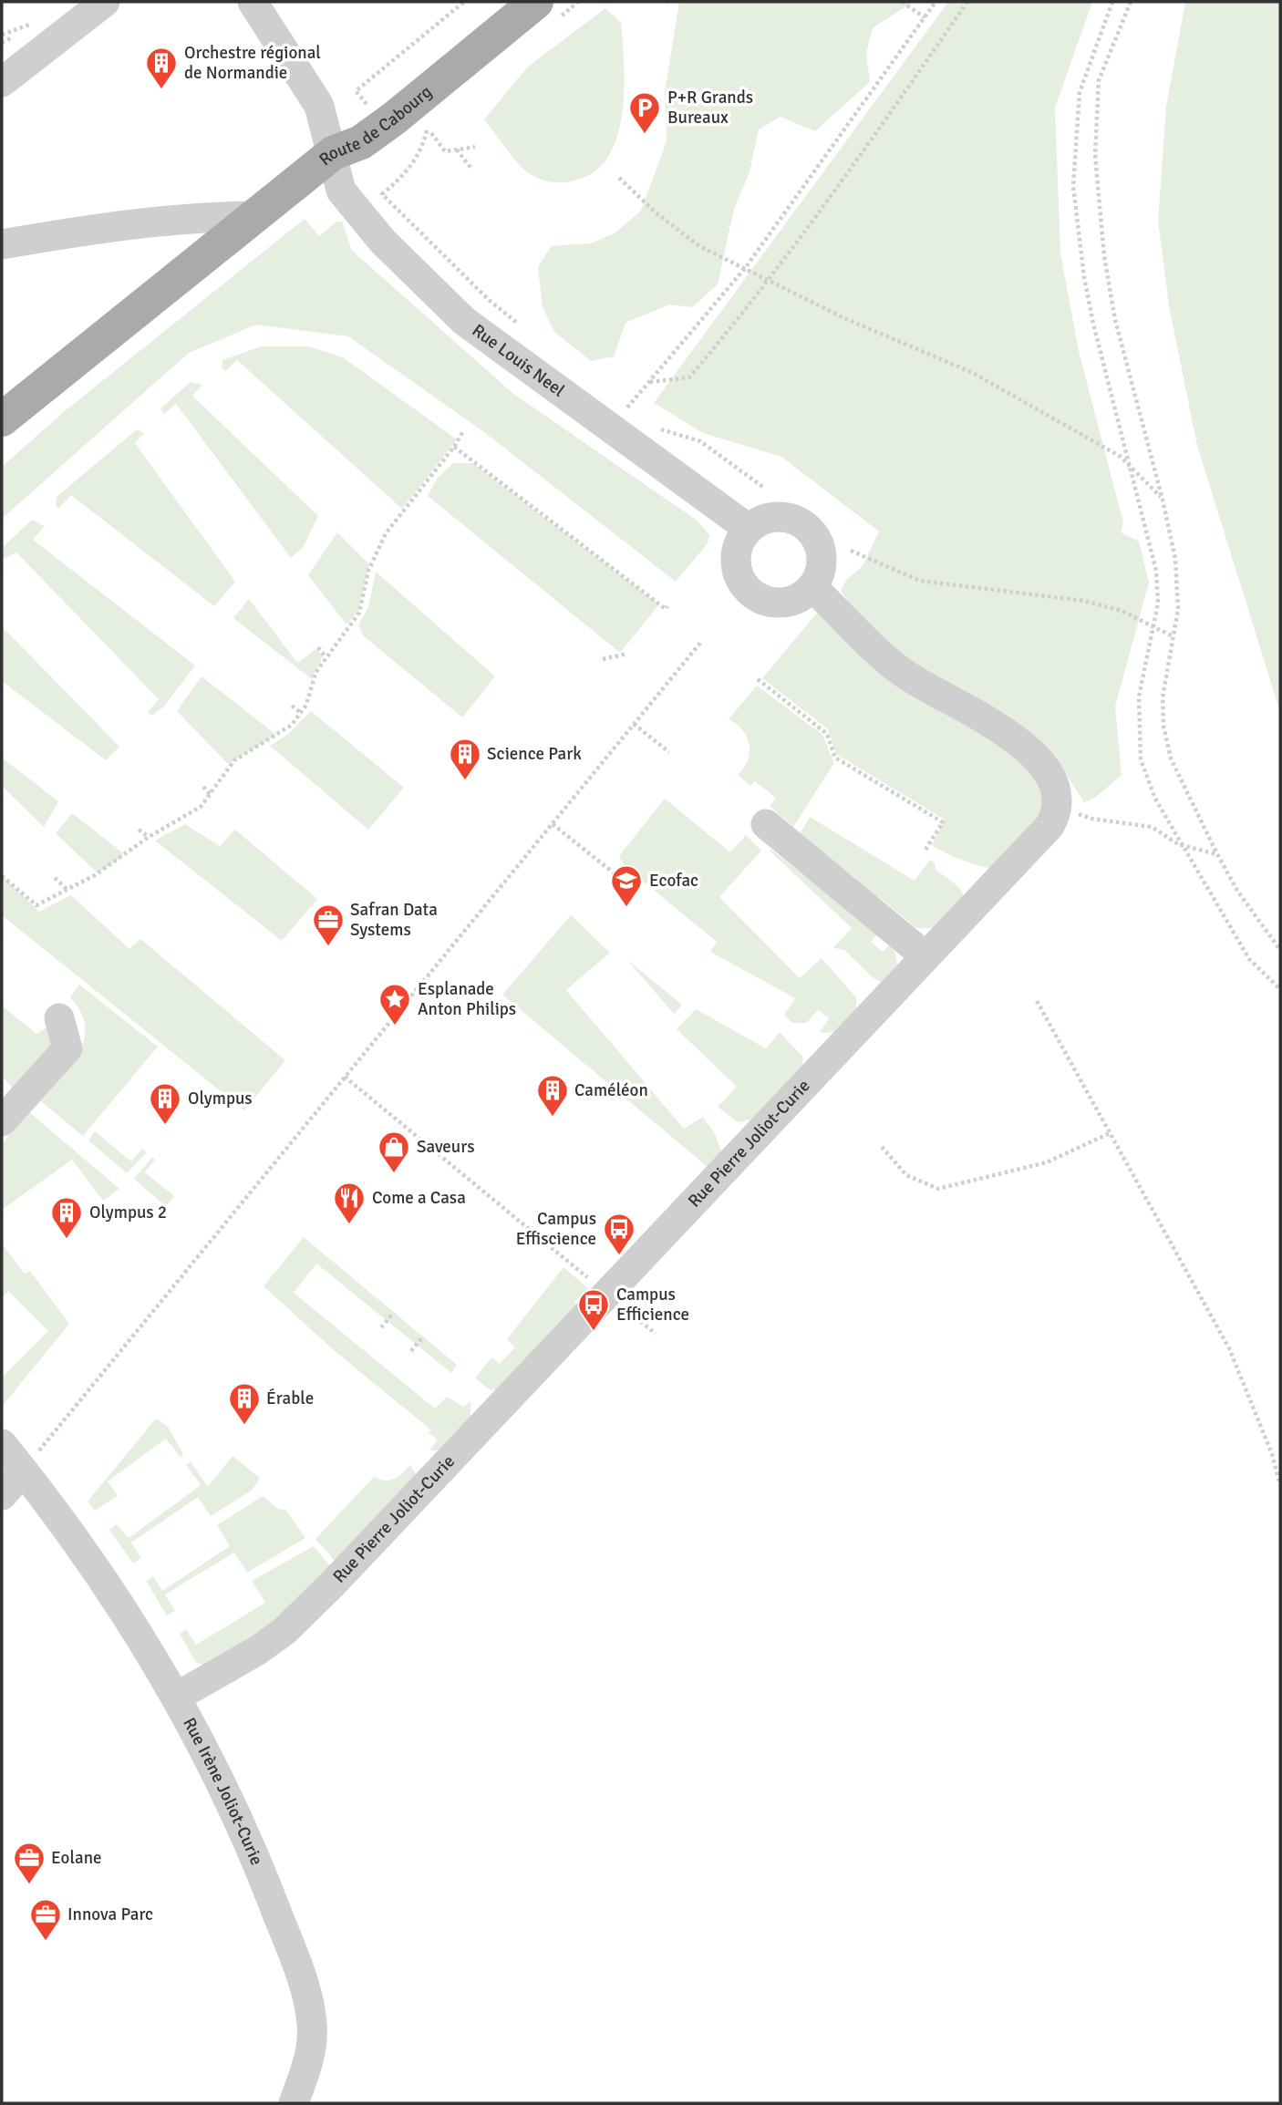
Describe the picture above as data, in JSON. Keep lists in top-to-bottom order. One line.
{"streets":{"main road":["Route de Cabourg"],"street":["Rue Louis Neel","Rue Pierre Joliot-Curie","Rue Irène Joliot-Curie"]},"crossings":[["Route de Cabourg","Rue Louis Neel"],["Rue Pierre Joliot-Curie","Rue Irène Joliot-Curie"]],"places":{"building":["Orchestre régional de Normandie","Science Park","Caméléon","Olympus","Olympus 2","Érable"],"parking":["P+R Grands Bureaux"],"school or university":["Ecofac"],"office":["Safran Data Systems","Eolane","Innova Parc"],"place":["Esplanade Anton Philips"],"shop":["Saveurs"],"restaurant":["Come a Casa"],"bus stop":["Campus Effiscience","Campus Efficience"]}}
